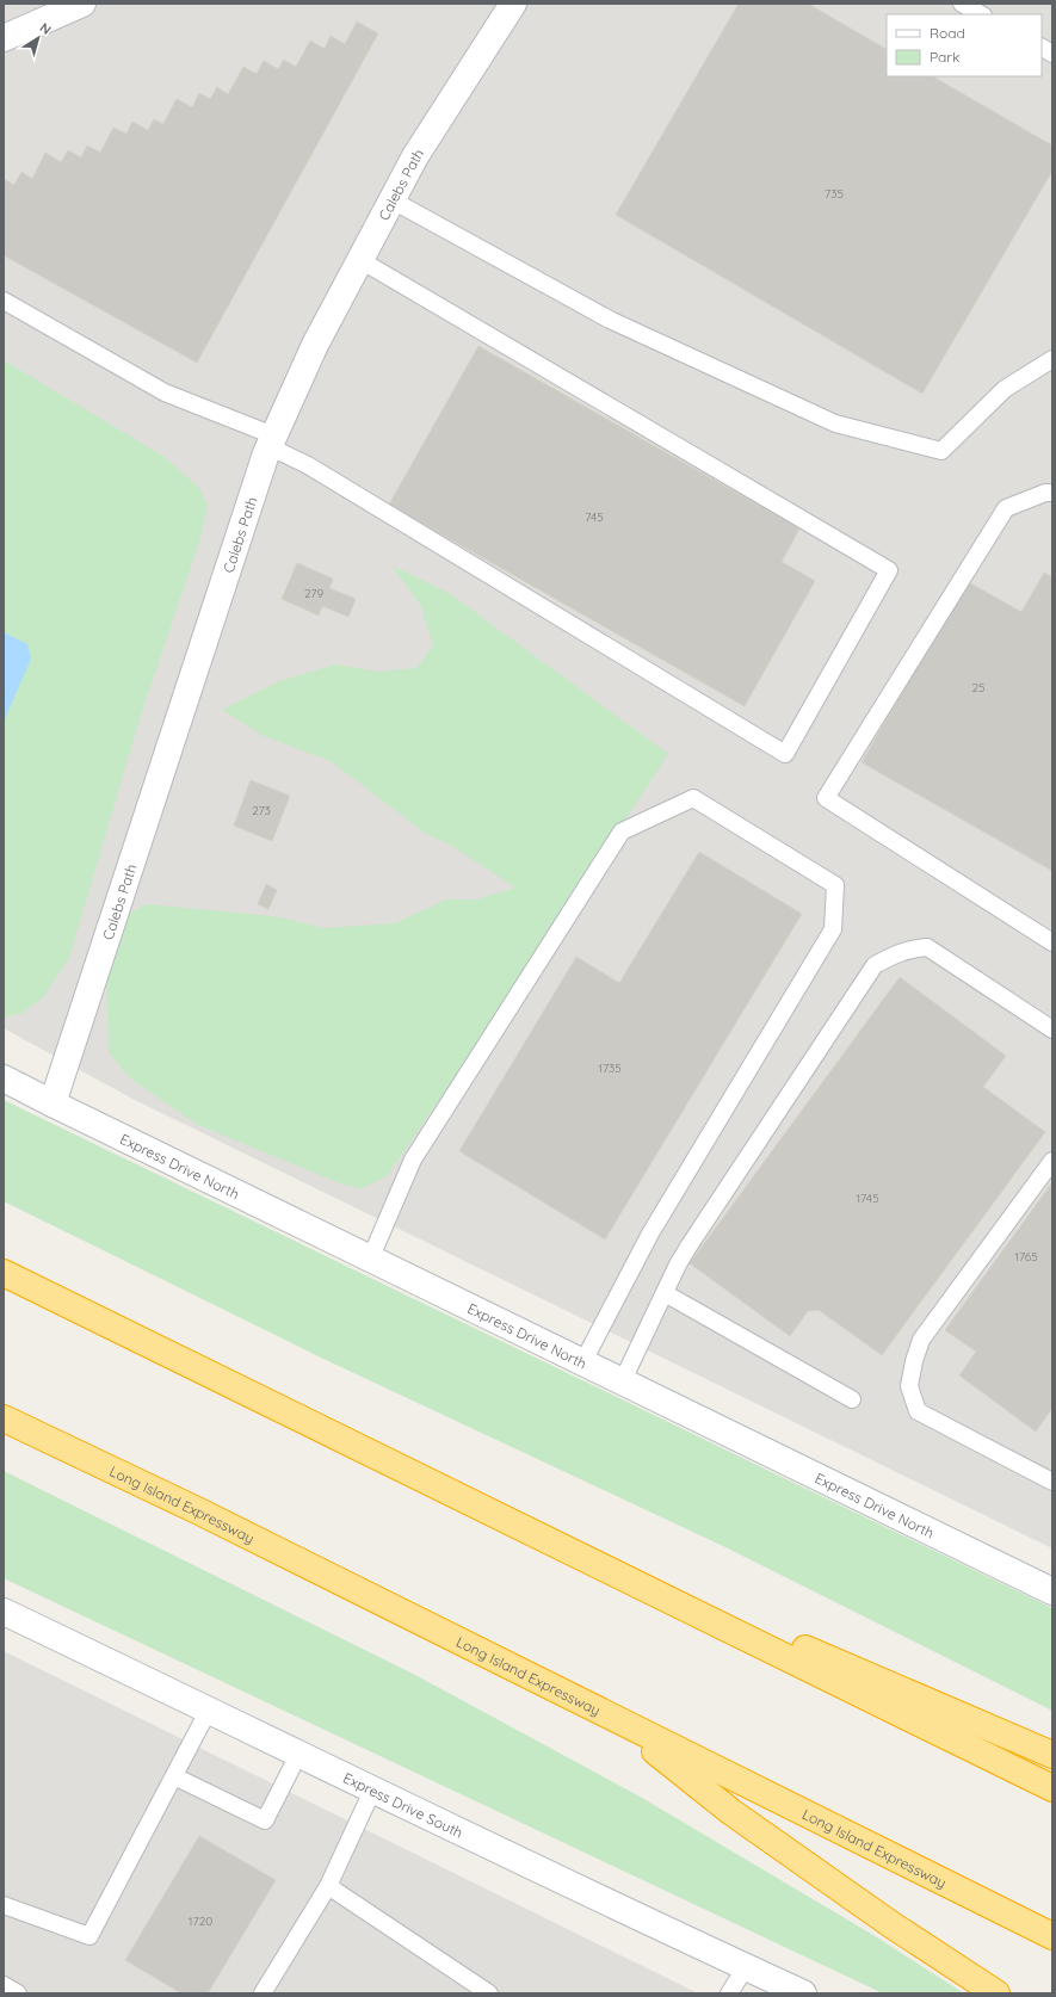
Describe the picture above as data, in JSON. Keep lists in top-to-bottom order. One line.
{"streets":{"highway":["Long Island Expressway"],"main road":["Calebs Path","Express Drive North","Express Drive South"]},"crossings":[["Calebs Path","Express Drive North"]],"house_numbers":["735","745","279","25","273","1735","1745","1765","1720"],"legend":["Road","Park"],"north":"top right"}
